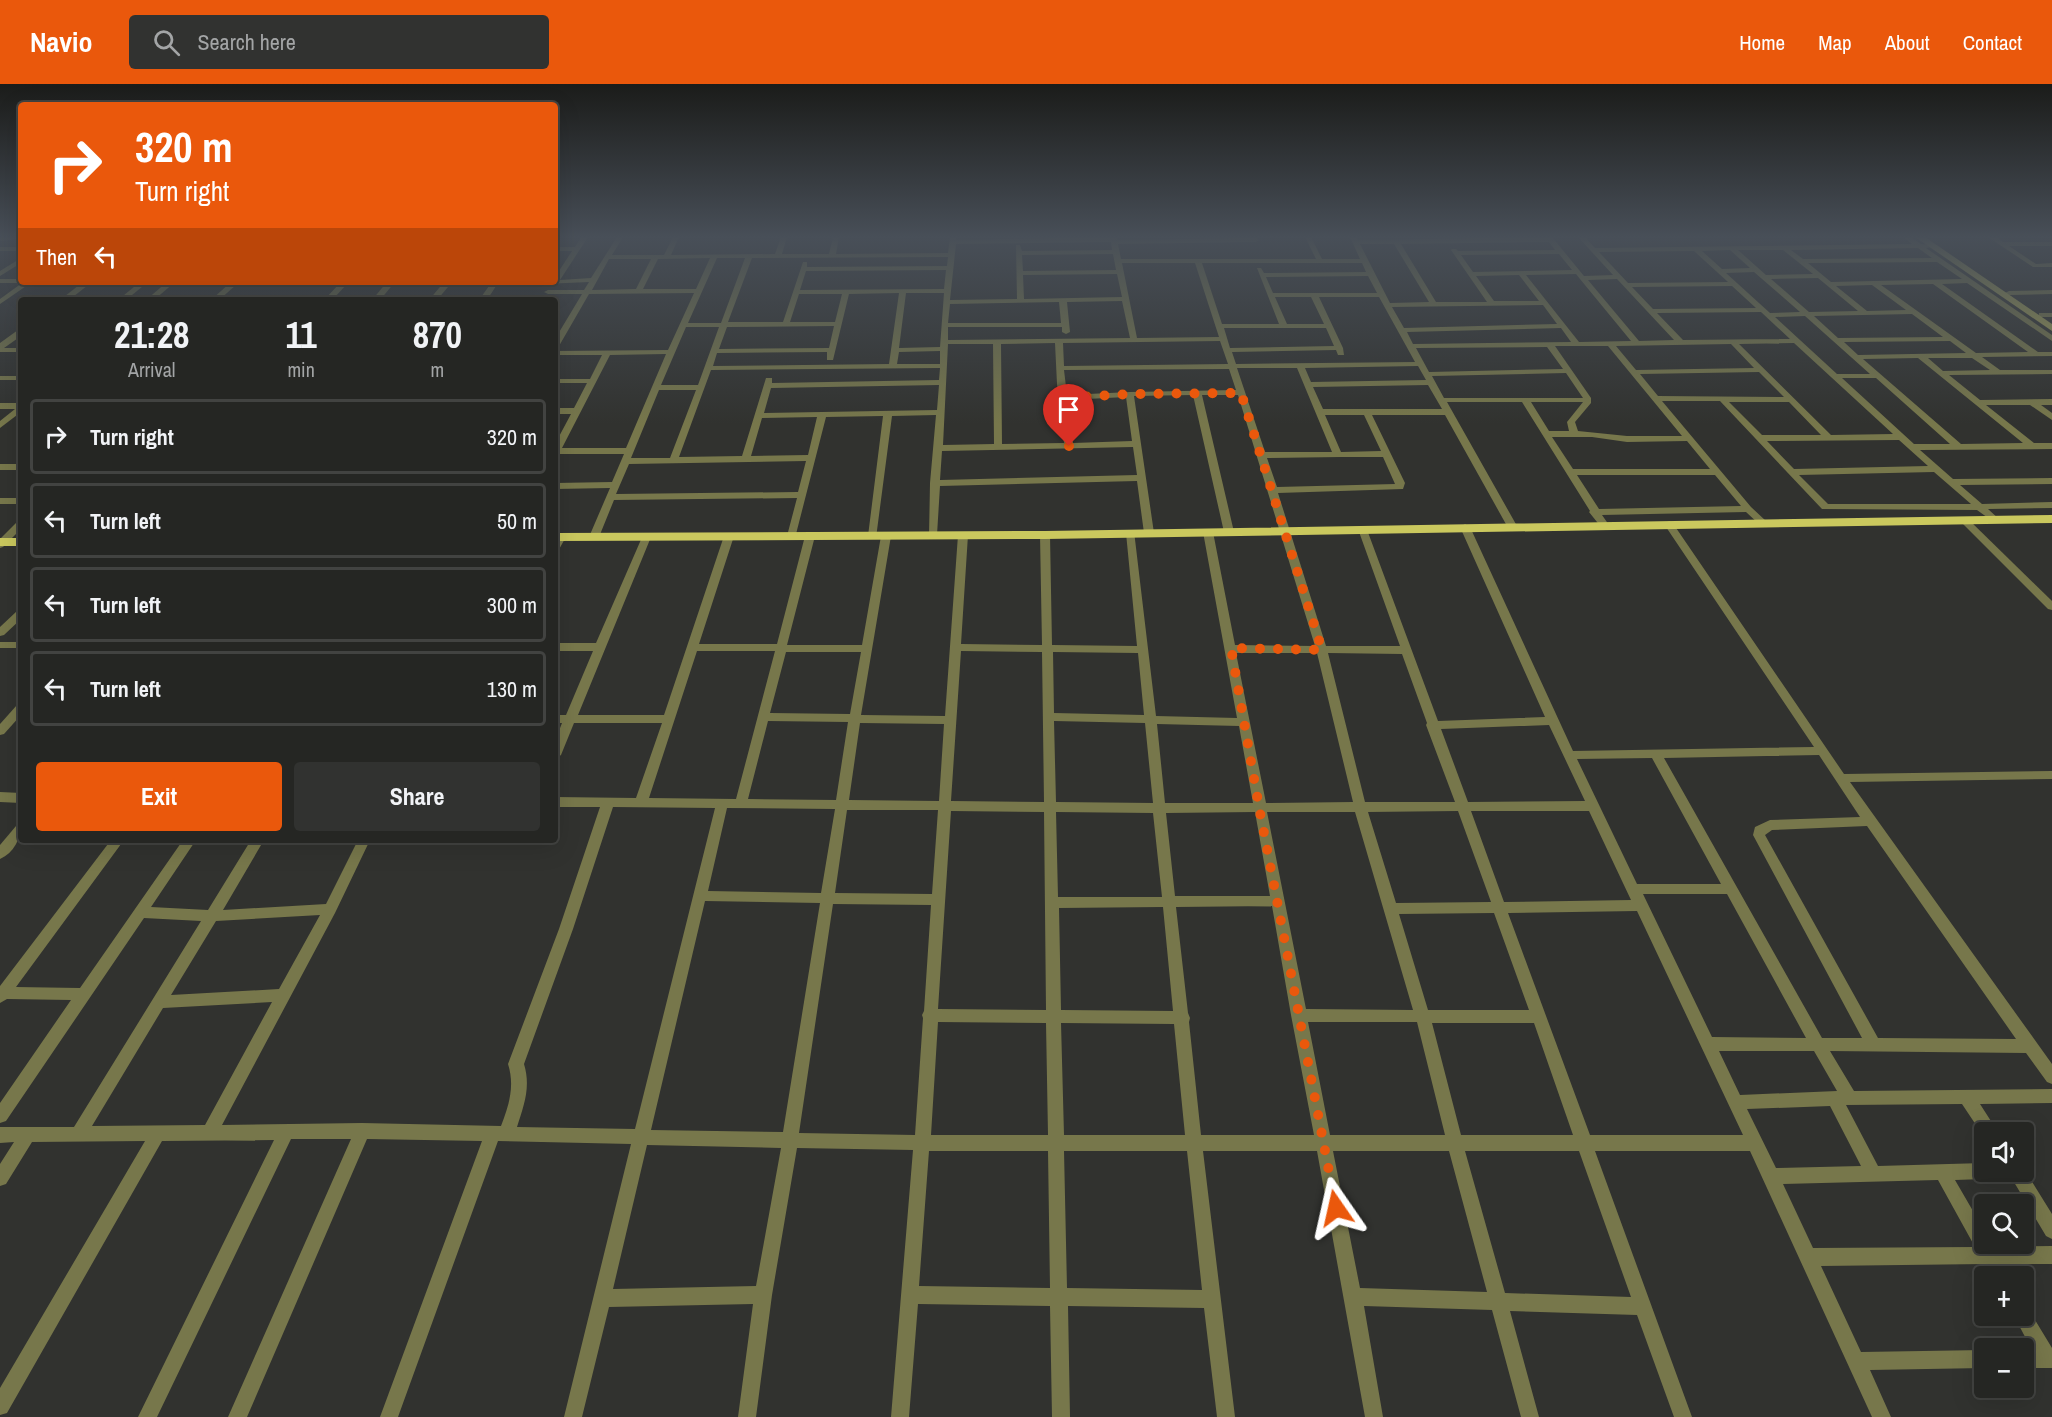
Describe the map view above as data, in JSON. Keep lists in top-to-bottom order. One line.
{"page":{"header":"Navio","search":"Search here","nav":["Home","Map","About","Contact"],"turn":["320 m","Turn right"],"then":"Then","eta":["21:28","Arrival","11","min","870","m"],"list":[{"name":"Turn right","value":"320 m"},{"name":"Turn left","value":"50 m"},{"name":"Turn left","value":"300 m"},{"name":"Turn left","value":"130 m"}],"buttons":["Exit","Share"],"map_buttons":["+","−"]}}
